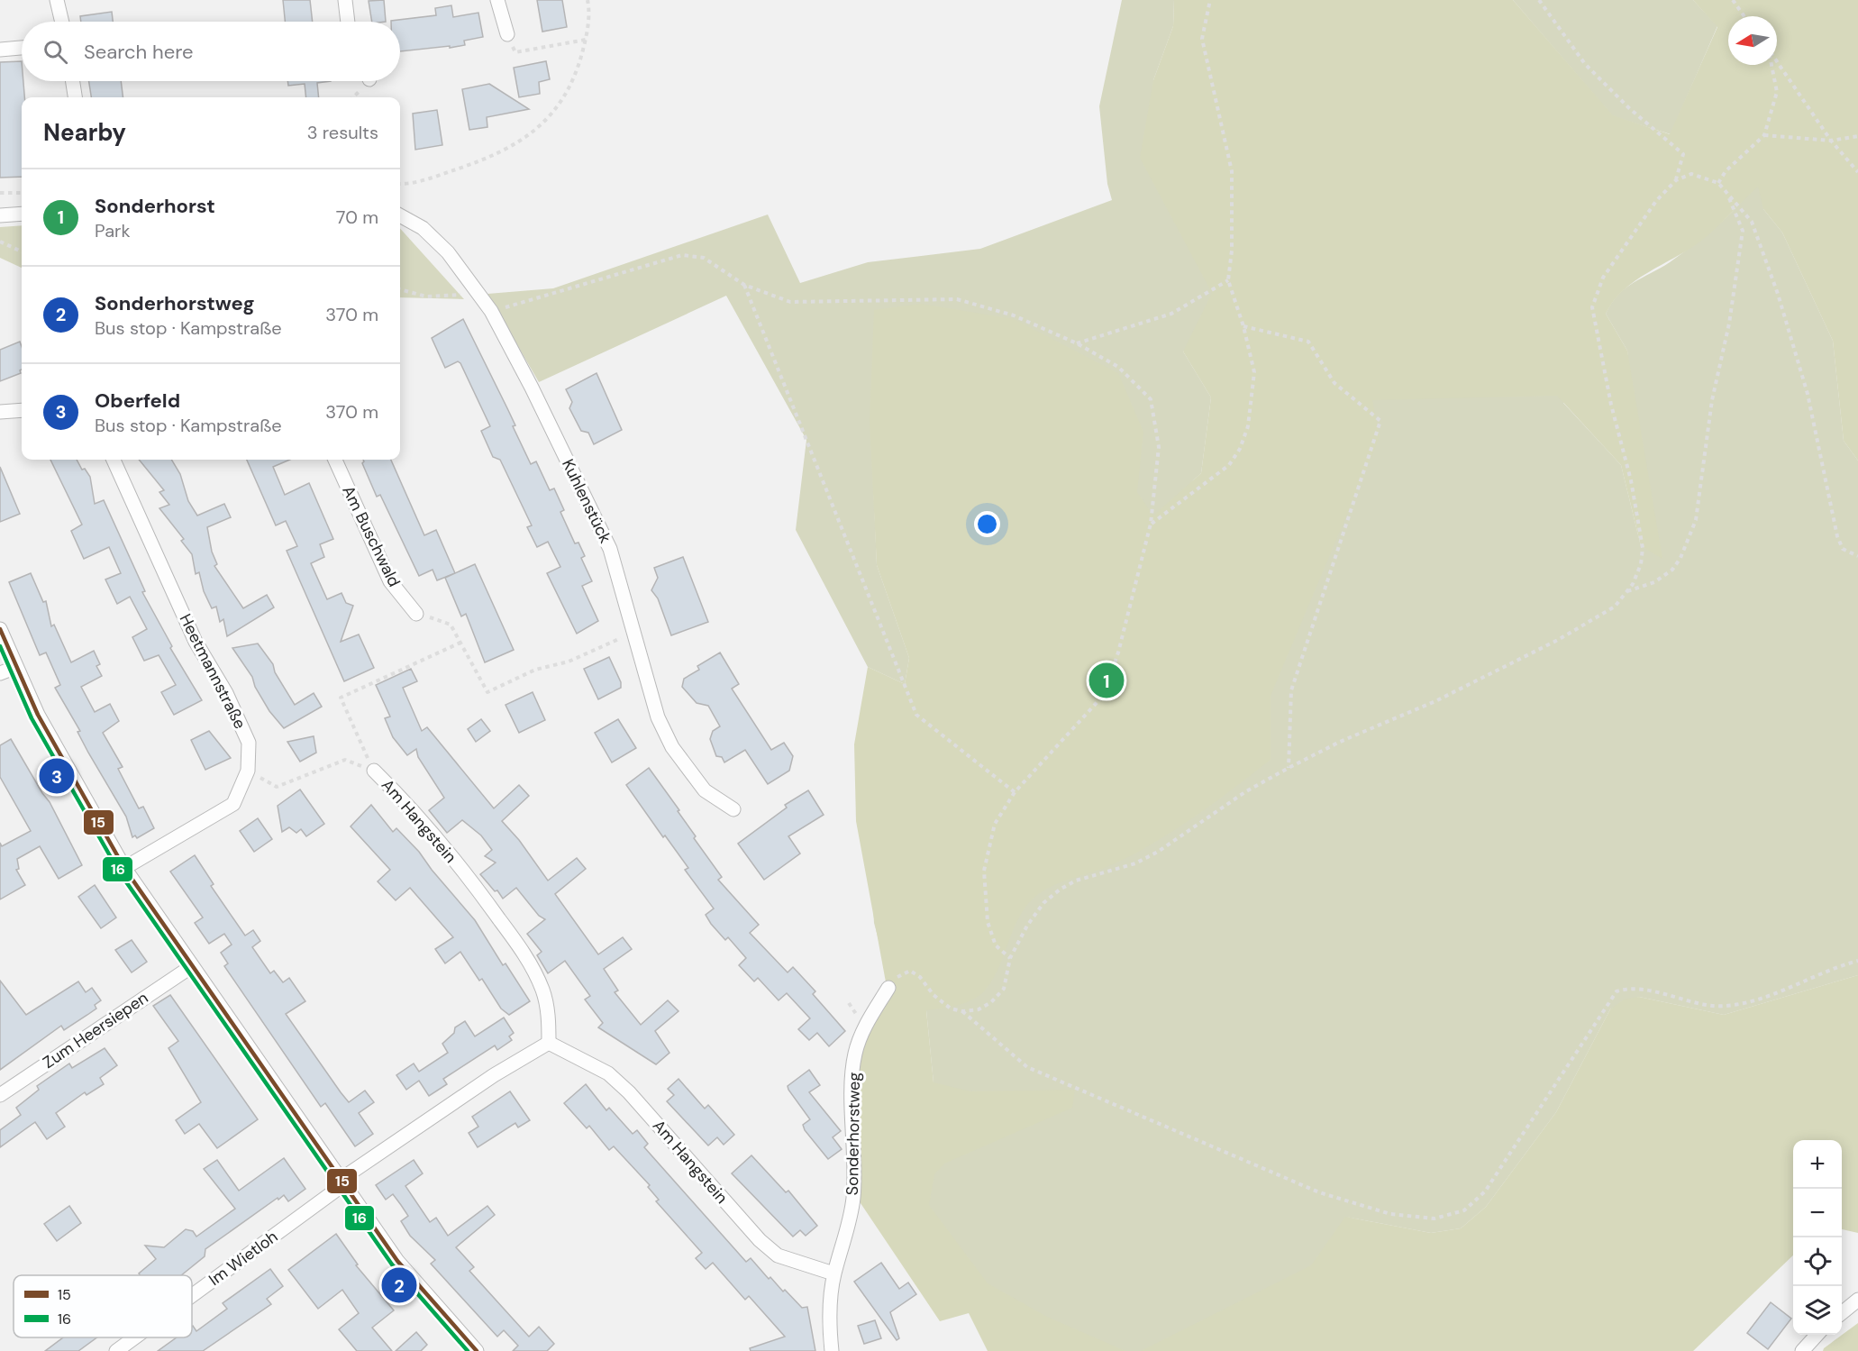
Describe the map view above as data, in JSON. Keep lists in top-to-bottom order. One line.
{"streets":{"street":["Kuhlenstück","Am Buschwald","Heetmannstraße","Am Hangstein","Zum Heersiepen","Sonderhorstweg","Im Wietloh"]},"crossings":[["Am Hangstein","Sonderhorstweg"]],"lines":["transit line 15","transit line 16"],"legend":["15","16"],"north":"left","page":{"search":"Search here","heading":["Nearby","3 results"],"list":[{"mark":"1","name":"Sonderhorst","note":"Park","value":"70 m"},{"mark":"2","name":"Sonderhorstweg","note":"Bus stop · Kampstraße","value":"370 m"},{"mark":"3","name":"Oberfeld","note":"Bus stop · Kampstraße","value":"370 m"}],"pins":["1","3","2"],"map_buttons":["+","−"]}}
